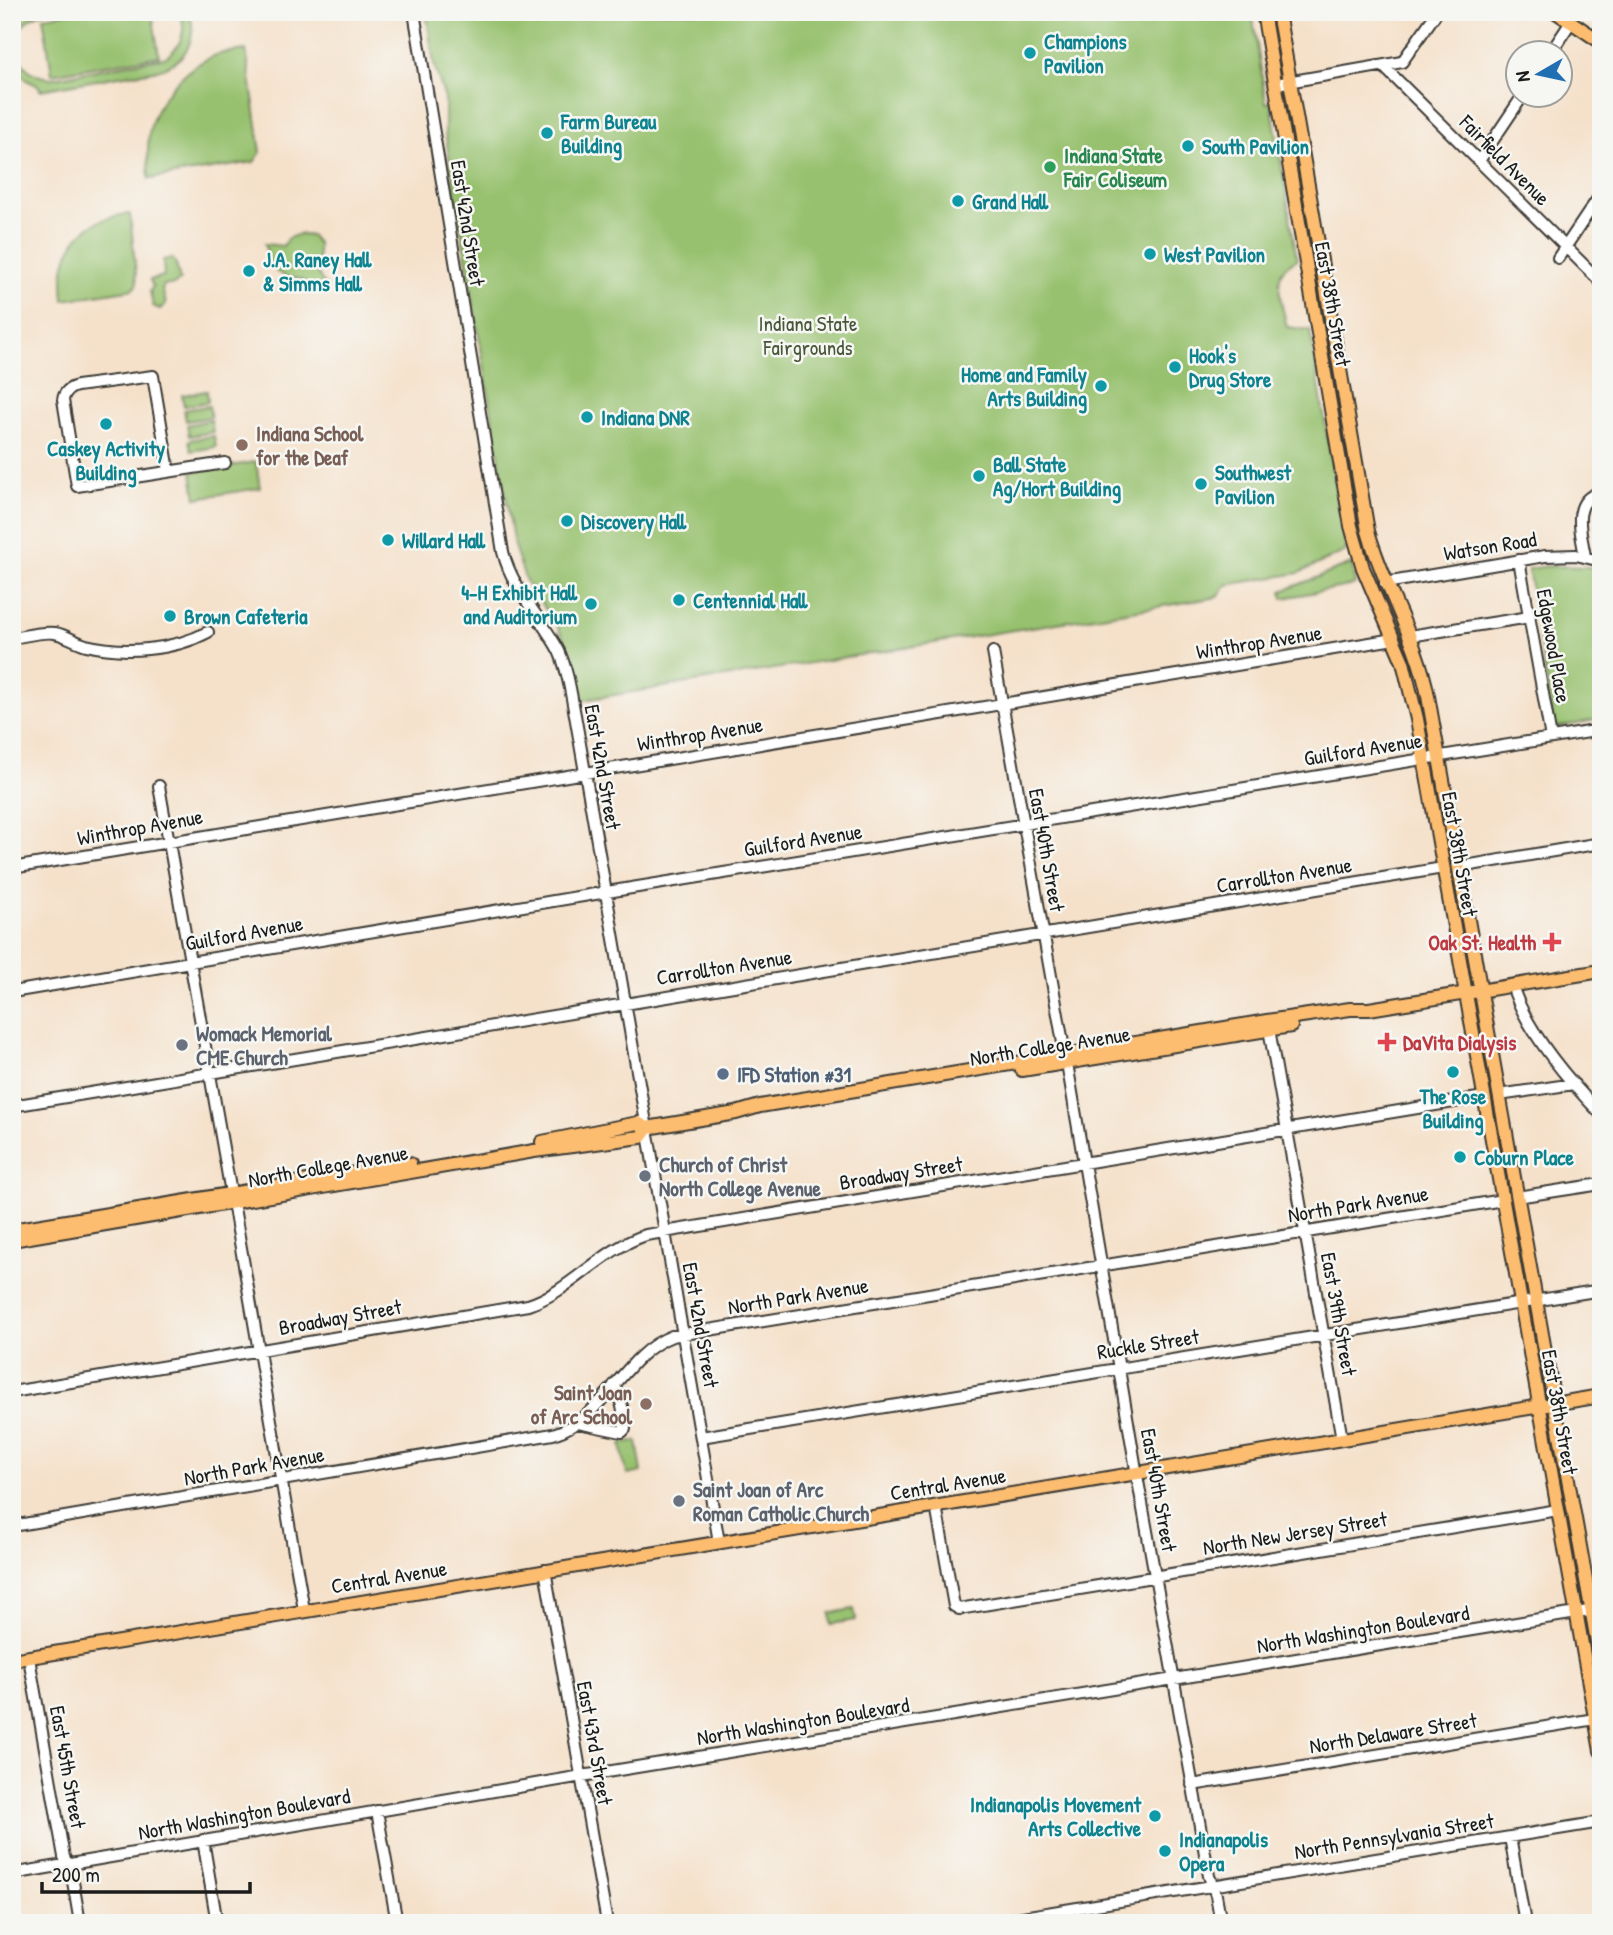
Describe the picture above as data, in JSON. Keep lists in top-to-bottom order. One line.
{"streets":{"main road":["East 38th Street","North College Avenue","Central Avenue"],"street":["Fairfield Avenue","East 42nd Street","Watson Road","Winthrop Avenue","Edgewood Place","Guilford Avenue","East 40th Street","Carrollton Avenue","Broadway Street","North Park Avenue","East 39th Street","Ruckle Street","North New Jersey Street","North Washington Boulevard","North Delaware Street","East 43rd Street","East 45th Street","North Pennsylvania Street"]},"crossings":[["East 42nd Street","Winthrop Avenue"],["East 42nd Street","Guilford Avenue"],["East 42nd Street","Carrollton Avenue"],["East 42nd Street","North College Avenue"],["East 42nd Street","Broadway Street"],["East 42nd Street","North Park Avenue"],["East 42nd Street","Ruckle Street"],["East 42nd Street","Central Avenue"],["East 38th Street","Watson Road"],["East 38th Street","Winthrop Avenue"],["East 38th Street","Guilford Avenue"],["East 38th Street","Carrollton Avenue"],["East 38th Street","North College Avenue"],["East 38th Street","Broadway Street"],["East 38th Street","North Park Avenue"],["East 38th Street","Ruckle Street"],["East 38th Street","Central Avenue"],["East 38th Street","North New Jersey Street"],["East 38th Street","North Washington Boulevard"],["East 38th Street","North Delaware Street"],["Watson Road","Edgewood Place"],["Winthrop Avenue","East 40th Street"],["Edgewood Place","Guilford Avenue"],["Guilford Avenue","East 40th Street"],["East 40th Street","Carrollton Avenue"],["East 40th Street","North College Avenue"],["East 40th Street","Broadway Street"],["East 40th Street","North Park Avenue"],["East 40th Street","Ruckle Street"],["East 40th Street","Central Avenue"],["East 40th Street","North New Jersey Street"],["East 40th Street","North Washington Boulevard"],["East 40th Street","North Delaware Street"],["East 40th Street","North Pennsylvania Street"],["North College Avenue","East 39th Street"],["Broadway Street","East 39th Street"],["North Park Avenue","East 39th Street"],["East 39th Street","Ruckle Street"],["East 39th Street","Central Avenue"],["Central Avenue","North New Jersey Street"],["Central Avenue","East 43rd Street"],["Central Avenue","East 45th Street"],["North Washington Boulevard","East 43rd Street"],["North Washington Boulevard","East 45th Street"]],"parks":["Indiana State Fairgrounds"],"places":{"other":["Champions Pavilion","Farm Bureau Building","South Pavilion","Indiana State Fair Coliseum","Grand Hall","West Pavilion","J.A. Raney Hall & Simms Hall","Hook's Drug Store","Home and Family Arts Building","Indiana DNR","Caskey Activity Building","Indiana School for the Deaf","Ball State Ag/Hort Building","Southwest Pavilion","Discovery Hall","Willard Hall","Centennial Hall","4-H Exhibit Hall and Auditorium","Brown Cafeteria","Womack Memorial CME Church","The Rose Building","IFD Station #31","Coburn Place","Church of Christ North College Avenue","Saint Joan of Arc School","Saint Joan of Arc Roman Catholic Church","Indianapolis Movement Arts Collective","Indianapolis Opera"],"health":["Oak St. Health","DaVita Dialysis"]},"scale_bar":"200 m","north":"left"}
